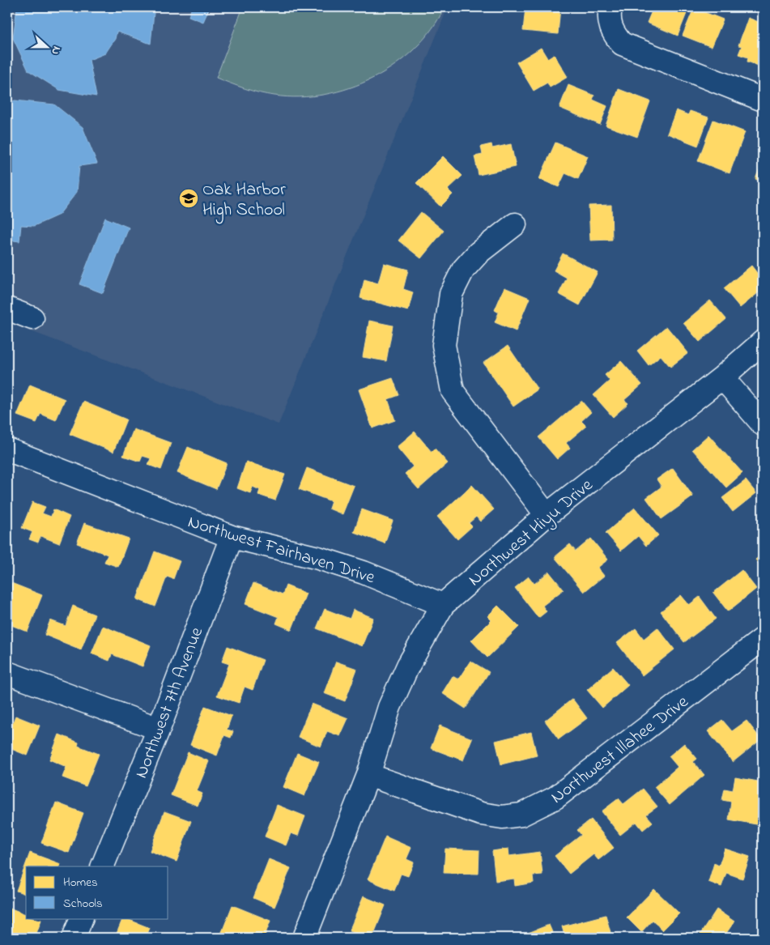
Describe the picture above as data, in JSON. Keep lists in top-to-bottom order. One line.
{"streets":{"street":["Northwest Hiyu Drive","Northwest Fairhaven Drive","Northwest 7th Avenue","Northwest Illahee Drive"]},"crossings":[["Northwest Hiyu Drive","Northwest Fairhaven Drive"],["Northwest Hiyu Drive","Northwest Illahee Drive"],["Northwest Fairhaven Drive","Northwest 7th Avenue"]],"places":{"school or university":["Oak Harbor High School"]},"legend":["Homes","Schools"],"north":"right"}
